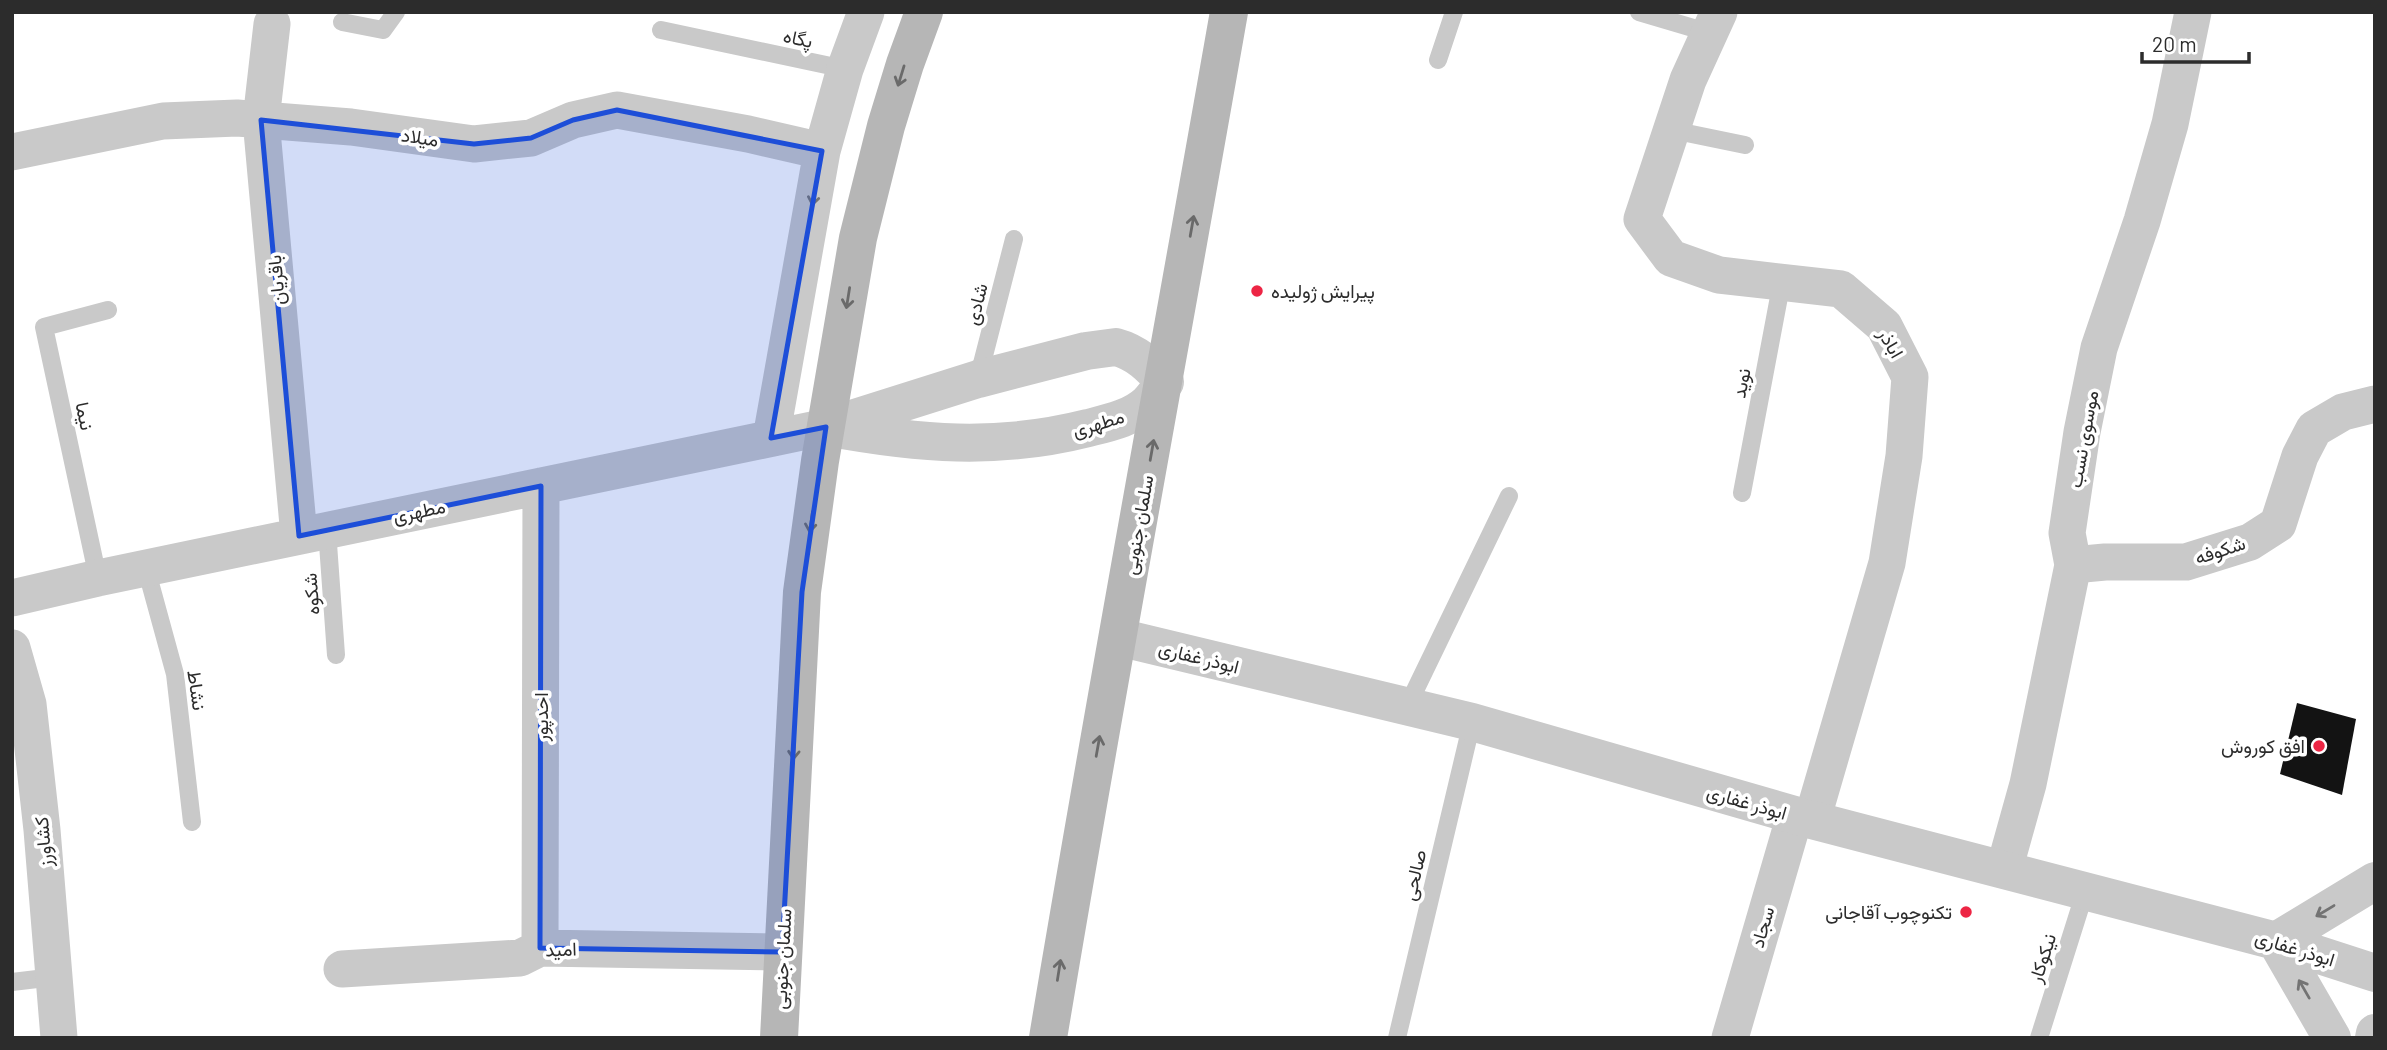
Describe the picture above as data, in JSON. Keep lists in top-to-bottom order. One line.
{"streets":{"main road":["سلمان جنوبی"],"street":["میلاد","باقریان","اباذر","مطهری","موسوی نسب","شکوفه","ابوذر غفاری","احدپور","کشاورز","سجاد","امید"],"lane":["پگاه","شادی","نوید","نیما","شکوه","نشاط","صالحی","نیکوکار"]},"crossings":[["میلاد","باقریان"],["باقریان","مطهری"],["باقریان","شکوه"],["شادی","مطهری"],["اباذر","نوید"],["اباذر","ابوذر غفاری"],["اباذر","سجاد"],["نیما","مطهری"],["مطهری","سلمان جنوبی"],["مطهری","شکوه"],["مطهری","نشاط"],["مطهری","احدپور"],["موسوی نسب","شکوفه"],["موسوی نسب","ابوذر غفاری"],["سلمان جنوبی","ابوذر غفاری"],["سلمان جنوبی","امید"],["ابوذر غفاری","صالحی"],["ابوذر غفاری","سجاد"],["ابوذر غفاری","نیکوکار"],["احدپور","امید"]],"places":["پیرایش ژولیده","افق کوروش","تکنوچوب آقاجانی"],"scale_bar":"20 m"}
